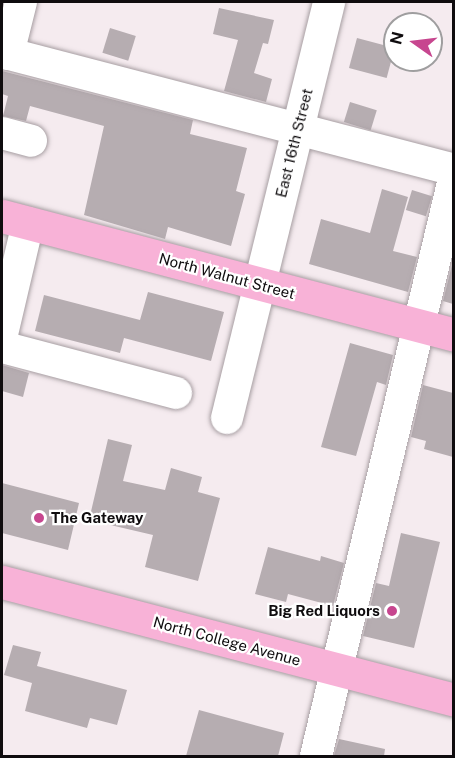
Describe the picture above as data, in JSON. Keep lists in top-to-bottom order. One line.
{"streets":{"main road":["North Walnut Street","North College Avenue"],"street":["East 16th Street"]},"crossings":[["East 16th Street","North Walnut Street"]],"places":["The Gateway","Big Red Liquors"],"north":"left"}
